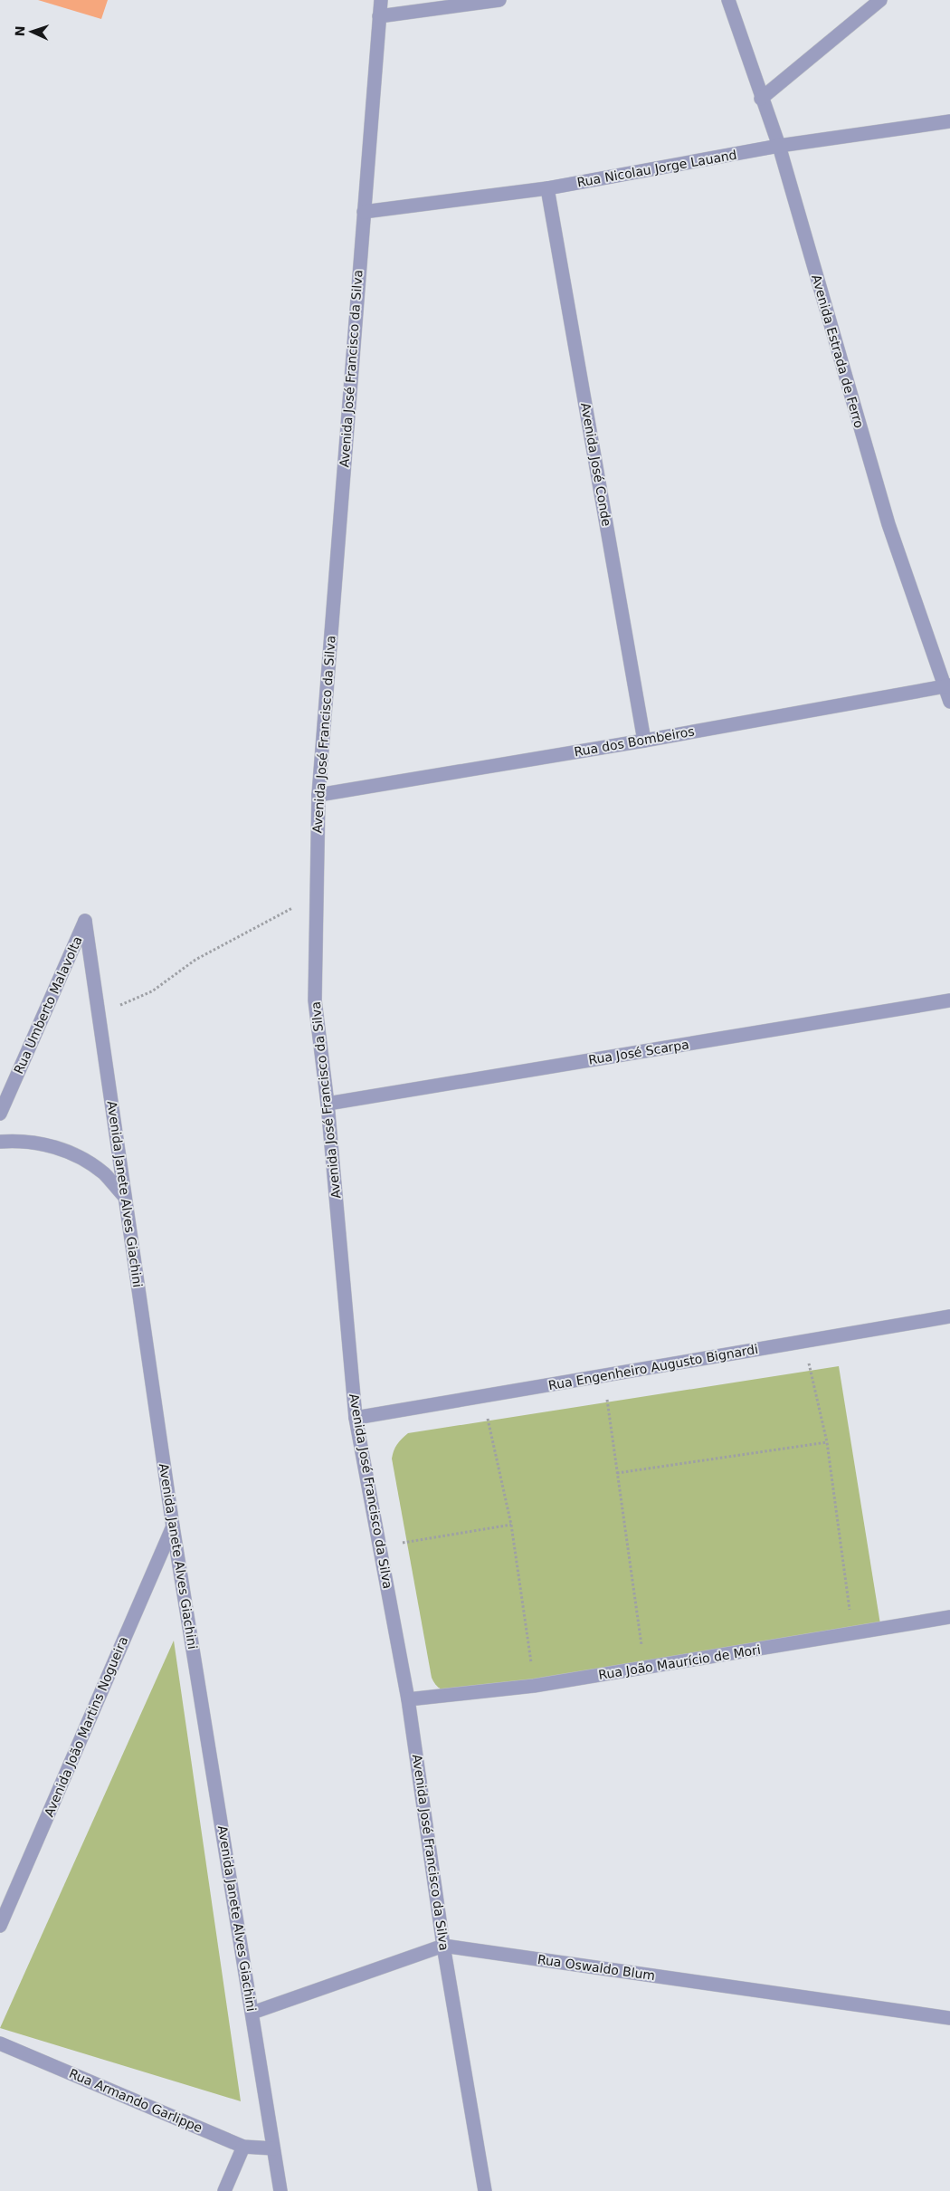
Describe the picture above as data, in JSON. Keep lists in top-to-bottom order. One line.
{"streets":{"street":["Rua Nicolau Jorge Lauand","Avenida Estrada de Ferro","Avenida José Francisco da Silva","Avenida José Conde","Rua dos Bombeiros","Rua Umberto Malavolta","Rua José Scarpa","Avenida Janete Alves Giachini","Rua Engenheiro Augusto Bignardi","Rua João Maurício de Mori","Avenida João Martins Nogueira","Rua Oswaldo Blum","Rua Armando Garlippe"]},"crossings":[["Rua Nicolau Jorge Lauand","Avenida Estrada de Ferro"],["Rua Nicolau Jorge Lauand","Avenida José Francisco da Silva"],["Rua Nicolau Jorge Lauand","Avenida José Conde"],["Avenida Estrada de Ferro","Rua dos Bombeiros"],["Avenida José Francisco da Silva","Rua dos Bombeiros"],["Avenida José Francisco da Silva","Rua José Scarpa"],["Avenida José Francisco da Silva","Rua Engenheiro Augusto Bignardi"],["Avenida José Francisco da Silva","Rua João Maurício de Mori"],["Avenida José Francisco da Silva","Rua Oswaldo Blum"],["Avenida José Conde","Rua dos Bombeiros"],["Rua Umberto Malavolta","Avenida Janete Alves Giachini"],["Avenida Janete Alves Giachini","Avenida João Martins Nogueira"],["Avenida Janete Alves Giachini","Rua Oswaldo Blum"],["Avenida Janete Alves Giachini","Rua Armando Garlippe"]],"north":"left"}
